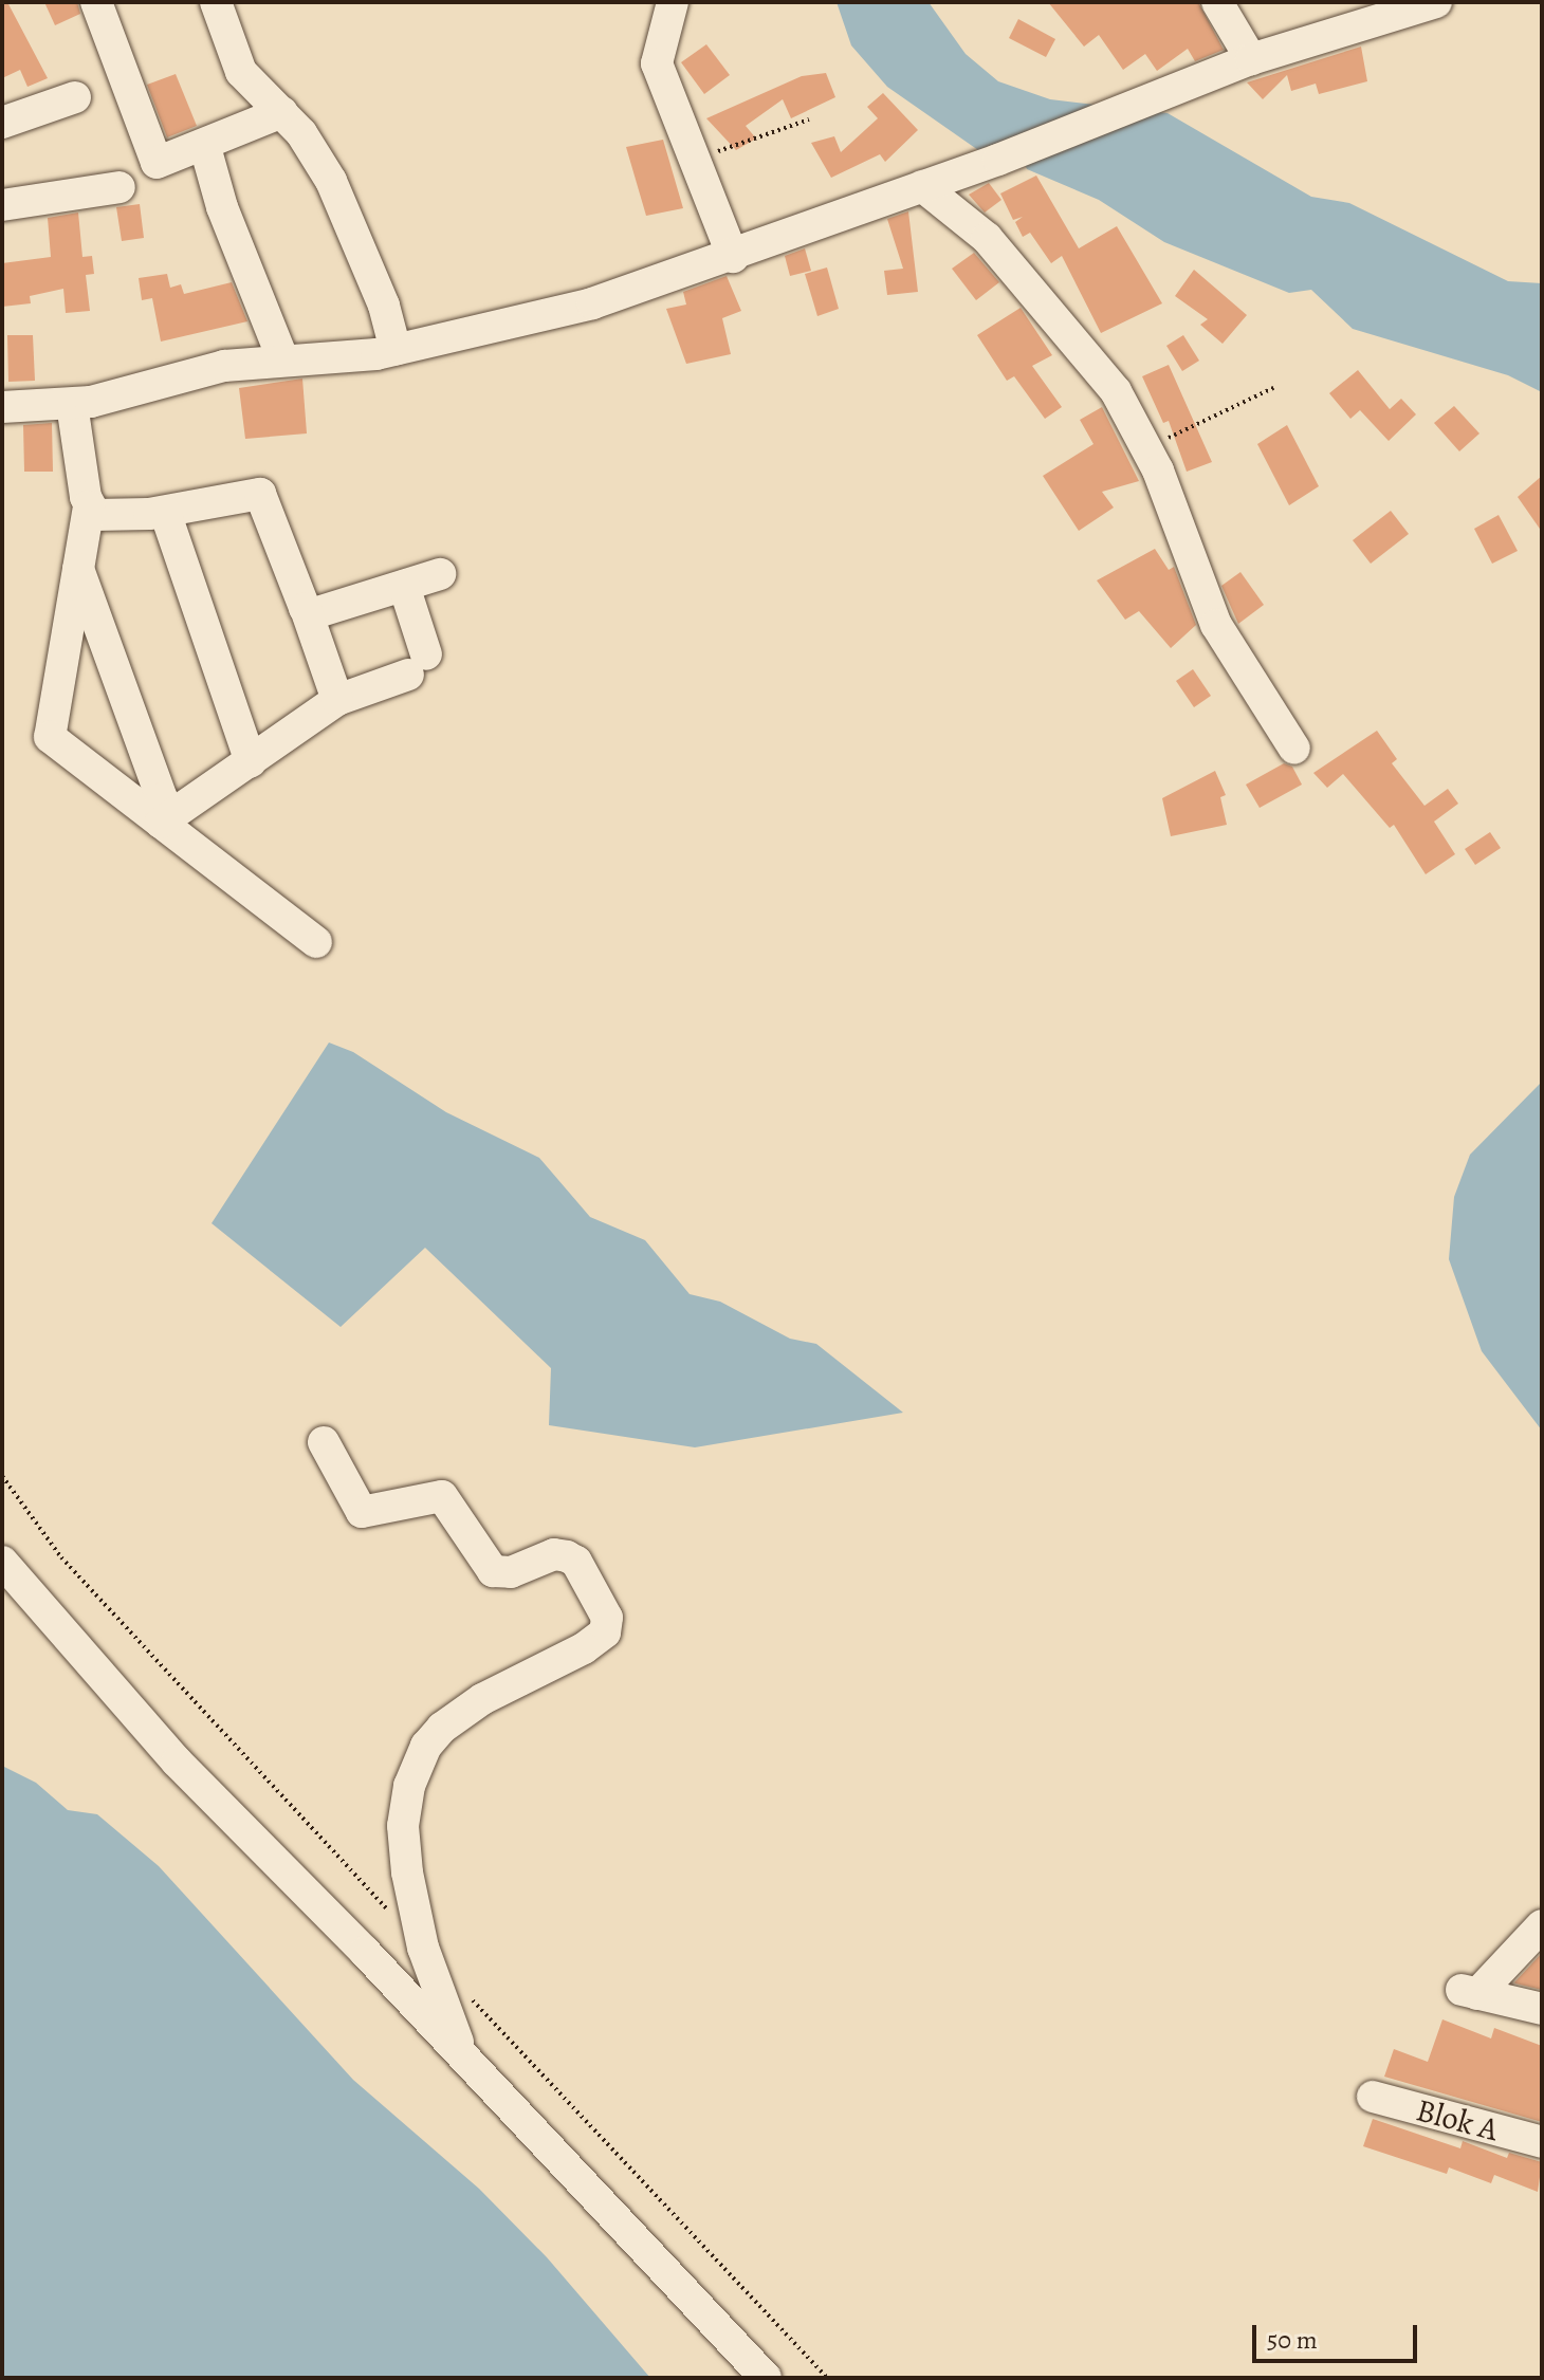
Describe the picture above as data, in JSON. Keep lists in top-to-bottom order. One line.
{"streets":{"street":["Blok A"]},"scale_bar":"50 m"}
